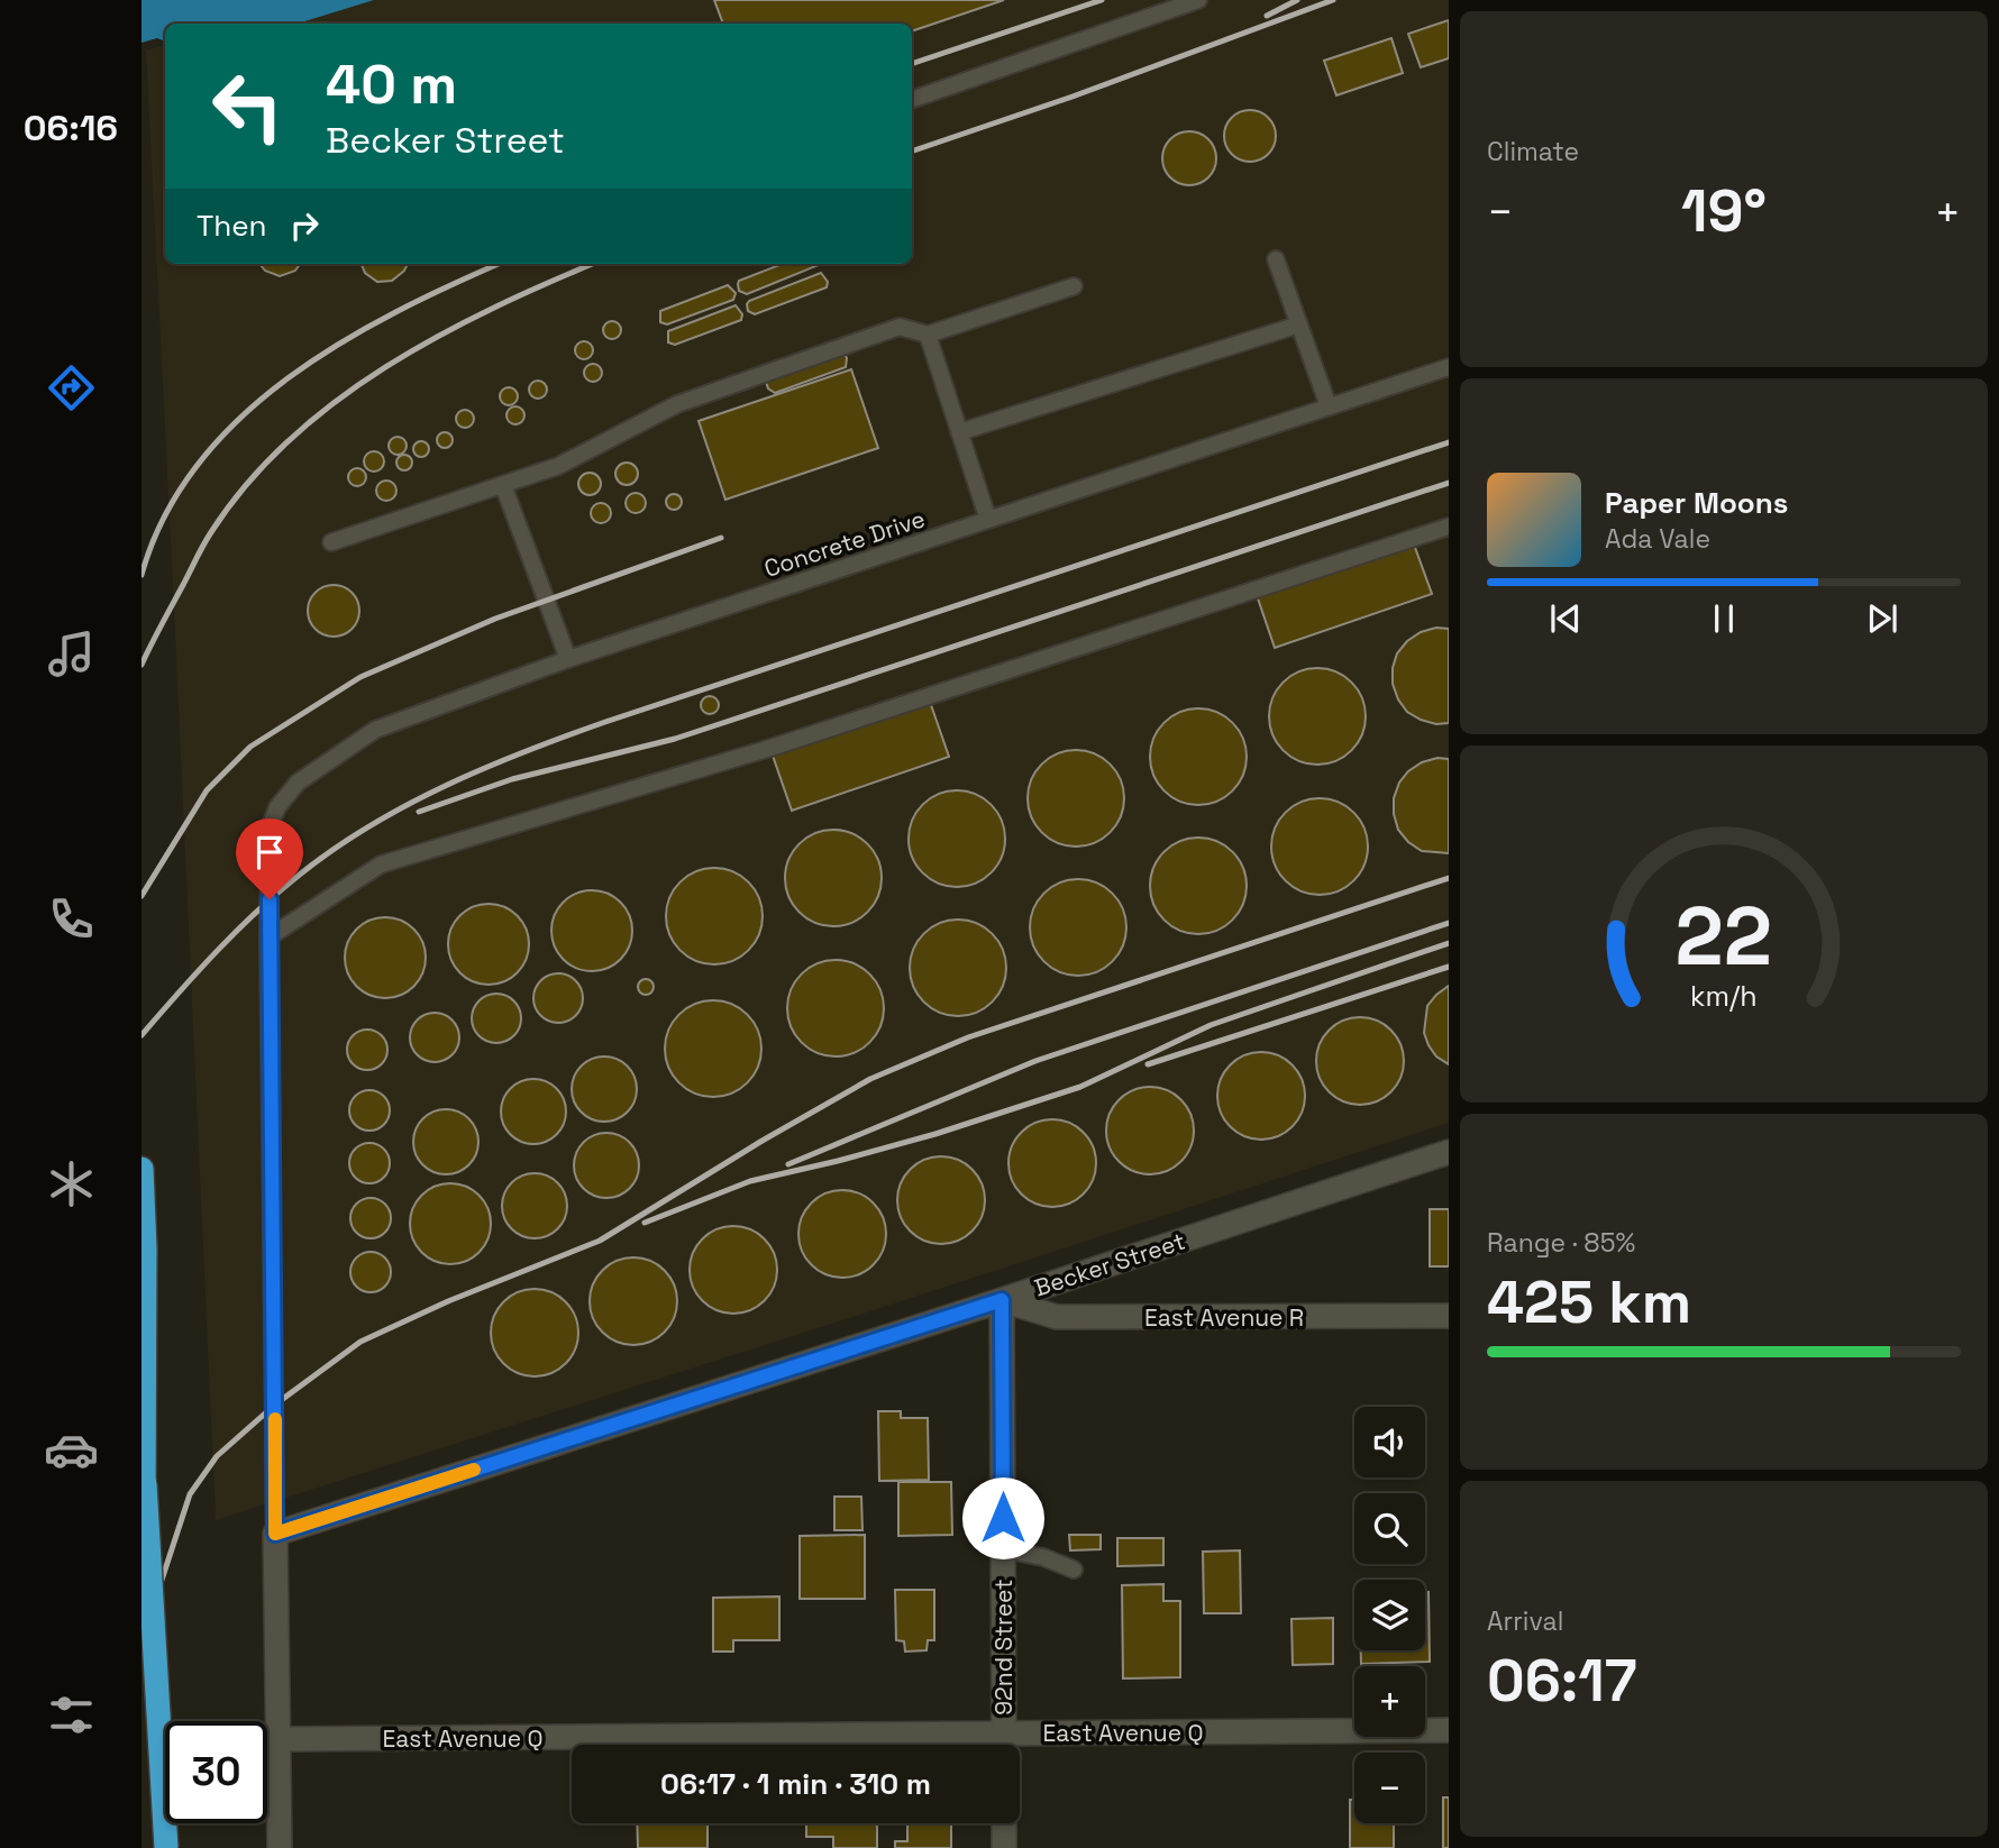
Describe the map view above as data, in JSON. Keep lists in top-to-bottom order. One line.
{"streets":{"street":["Becker Street","East Avenue R","92nd Street","East Avenue Q"],"lane":["Concrete Drive"]},"crossings":[["Becker Street","East Avenue R"],["Becker Street","92nd Street"],["East Avenue R","92nd Street"],["92nd Street","East Avenue Q"]],"page":{"tabs":"06:16","tile":["Climate",["Range · 85%","425 km"],["Arrival","06:17"]],"turn":["40 m","Becker Street"],"heat":["−","19°","+"],"then":"Then","song":["Paper Moons","Ada Vale"],"map_buttons":["+","−"],"limit":"30","trip":"06:17 · 1 min · 310 m","gauge":["22","km/h"]}}
